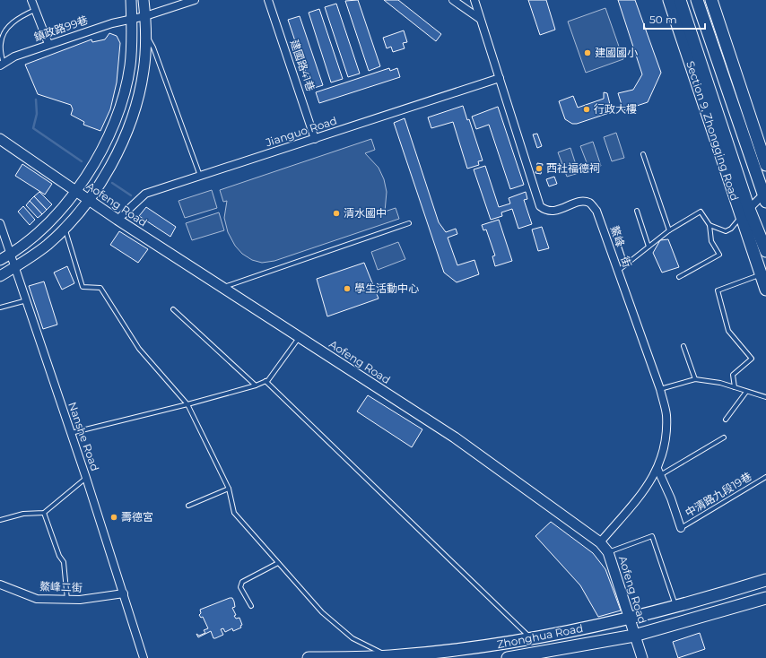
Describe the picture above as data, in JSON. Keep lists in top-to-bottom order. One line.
{"streets":{"main road":["Section 9, Zhongqing Road","Zhonghua Road"],"street":["鎮政路99巷","建國路41巷","Jianguo Road","Aofeng Road","鰲峰一街","Nanshe Road","鰲峰二街"],"lane":["中清路九段19巷"]},"crossings":[["建國路41巷","Jianguo Road"],["Jianguo Road","Aofeng Road"],["Jianguo Road","鰲峰一街"],["Aofeng Road","鰲峰一街"],["Aofeng Road","Zhonghua Road"],["Nanshe Road","鰲峰二街"]],"places":["建國國小","行政大樓","西社福德祠","清水國中","學生活動中心","壽德宮"],"scale_bar":"50 m"}
